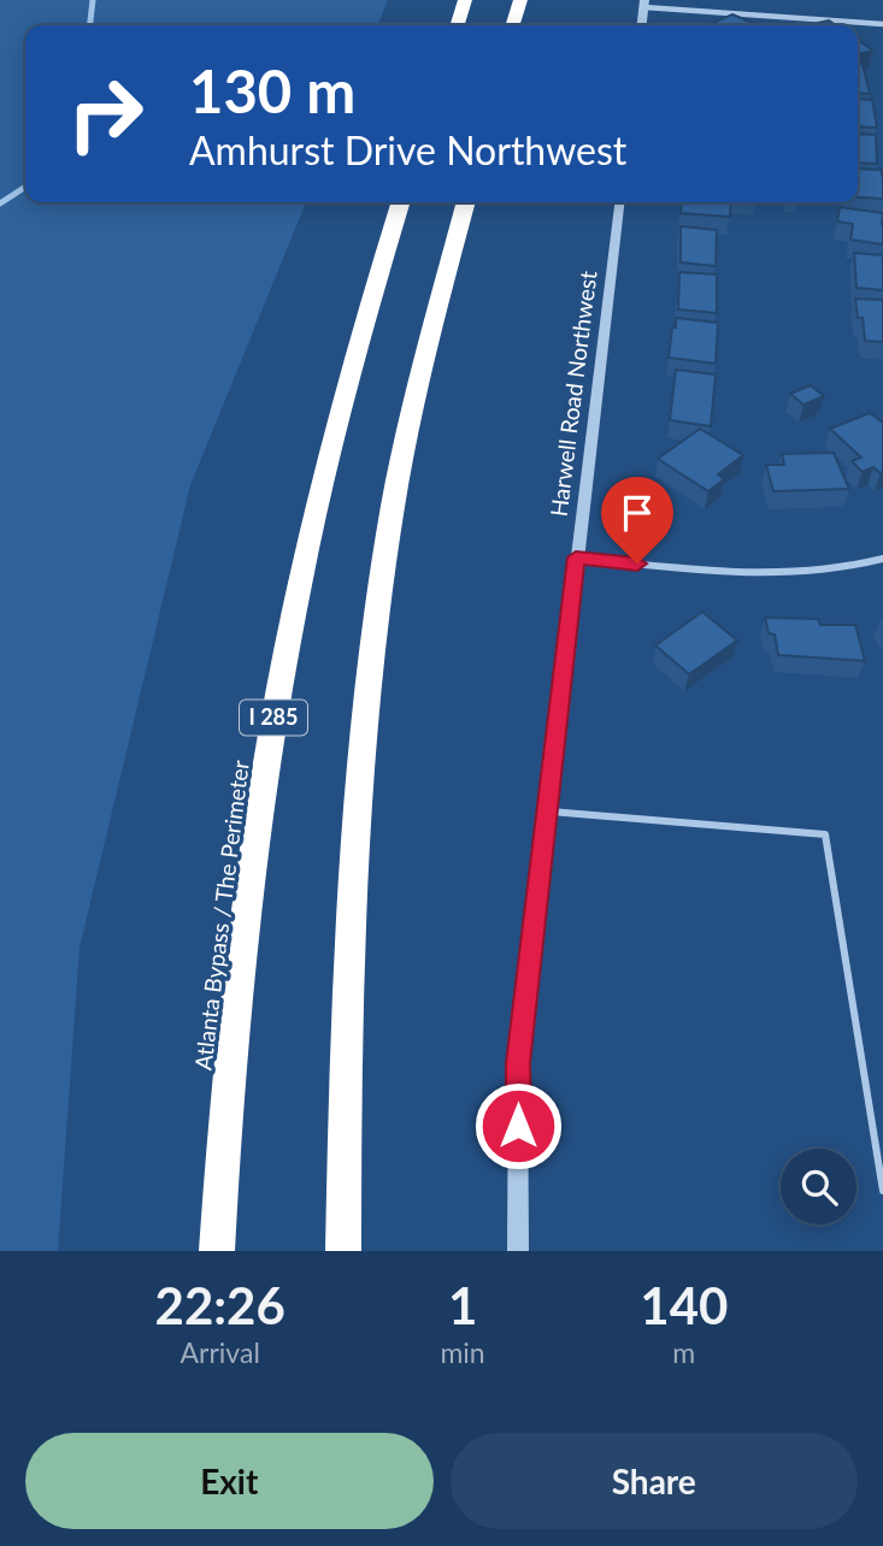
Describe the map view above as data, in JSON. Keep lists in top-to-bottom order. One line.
{"streets":{"highway":["I 285","Atlanta Bypass / The Perimeter"],"street":["Harwell Road Northwest"]},"page":{"turn":["130 m","Amhurst Drive Northwest"],"eta":["22:26","Arrival","1","min","140","m"],"buttons":["Exit","Share"]}}
